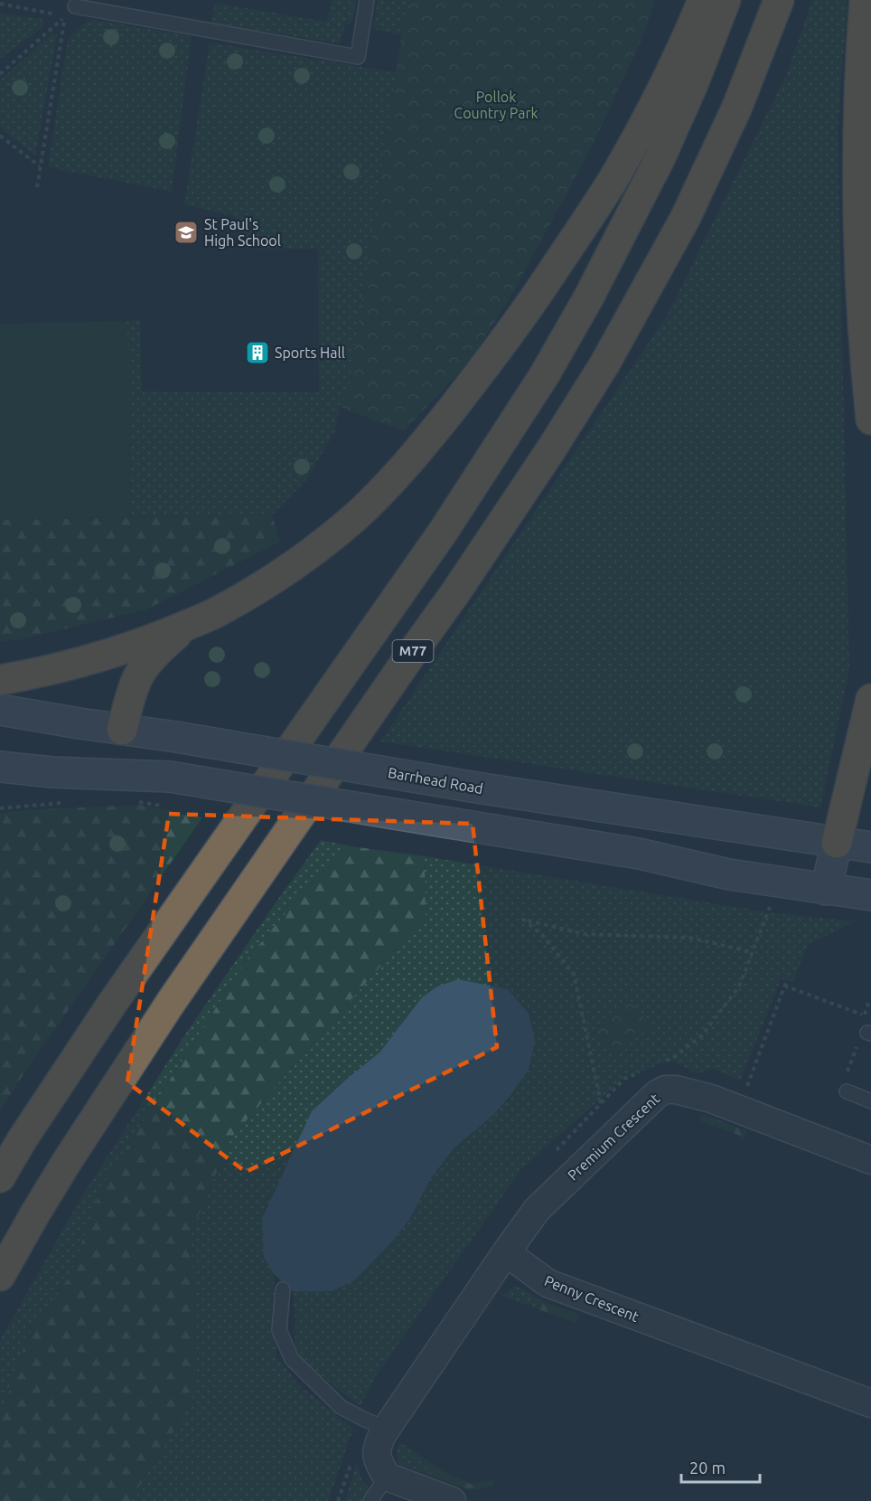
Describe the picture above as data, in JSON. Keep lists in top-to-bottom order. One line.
{"streets":{"highway":["M77"],"main road":["Barrhead Road"],"street":["Premium Crescent","Penny Crescent"]},"crossings":[["Premium Crescent","Penny Crescent"]],"parks":["Pollok Country Park"],"places":{"school or university":["St Paul's High School"],"building":["Sports Hall"]},"scale_bar":"20 m"}
